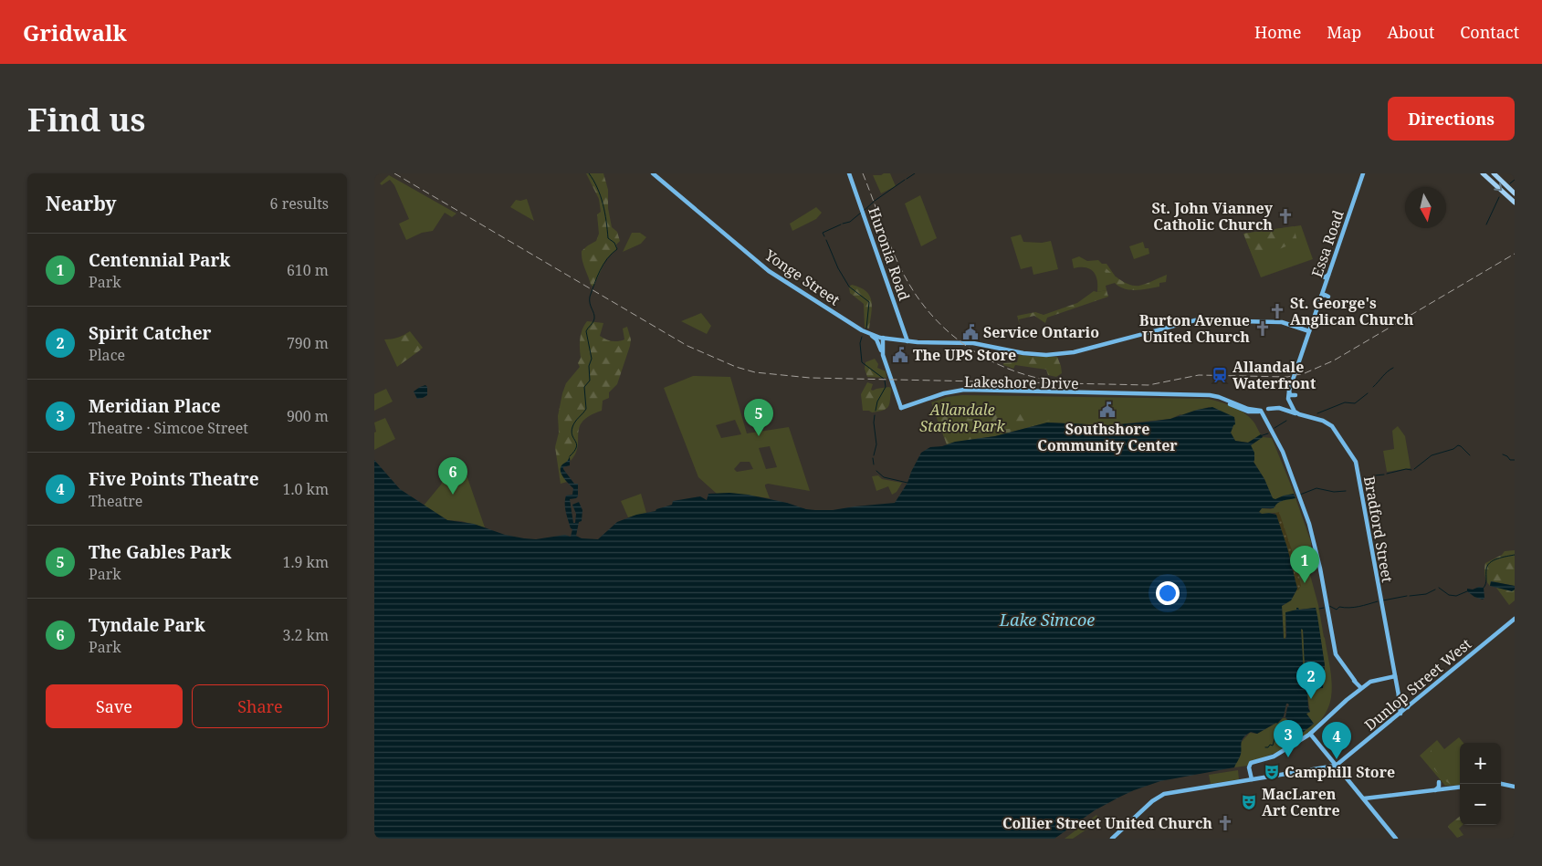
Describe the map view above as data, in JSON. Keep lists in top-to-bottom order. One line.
{"streets":{"main road":["Essa Road","Huronia Road","Yonge Street","Lakeshore Drive","Bradford Street","Dunlop Street West"]},"crossings":[["Essa Road","Yonge Street"],["Essa Road","Bradford Street"],["Huronia Road","Yonge Street"],["Bradford Street","Dunlop Street West"]],"water":["Lake Simcoe"],"parks":["Allandale Station Park"],"places":{"church":["St. John Vianney Catholic Church","St. George's Anglican Church","Burton Avenue United Church","Collier Street United Church"],"public building":["Service Ontario","The UPS Store","Southshore Community Center"],"station":["Allandale Waterfront"],"theatre":["Camphill Store","MacLaren Art Centre"]},"north":"bottom","page":{"header":"Gridwalk","nav":["Home","Map","About","Contact"],"buttons":["Directions",["Save","Share"]],"title":"Find us","heading":["Nearby","6 results"],"list":[{"mark":"1","name":"Centennial Park","note":"Park","value":"610 m"},{"mark":"2","name":"Spirit Catcher","note":"Place","value":"790 m"},{"mark":"3","name":"Meridian Place","note":"Theatre · Simcoe Street","value":"900 m"},{"mark":"4","name":"Five Points Theatre","note":"Theatre","value":"1.0 km"},{"mark":"5","name":"The Gables Park","note":"Park","value":"1.9 km"},{"mark":"6","name":"Tyndale Park","note":"Park","value":"3.2 km"}],"pins":["5","6","1","2","3","4"],"map_buttons":["+","−"]}}
